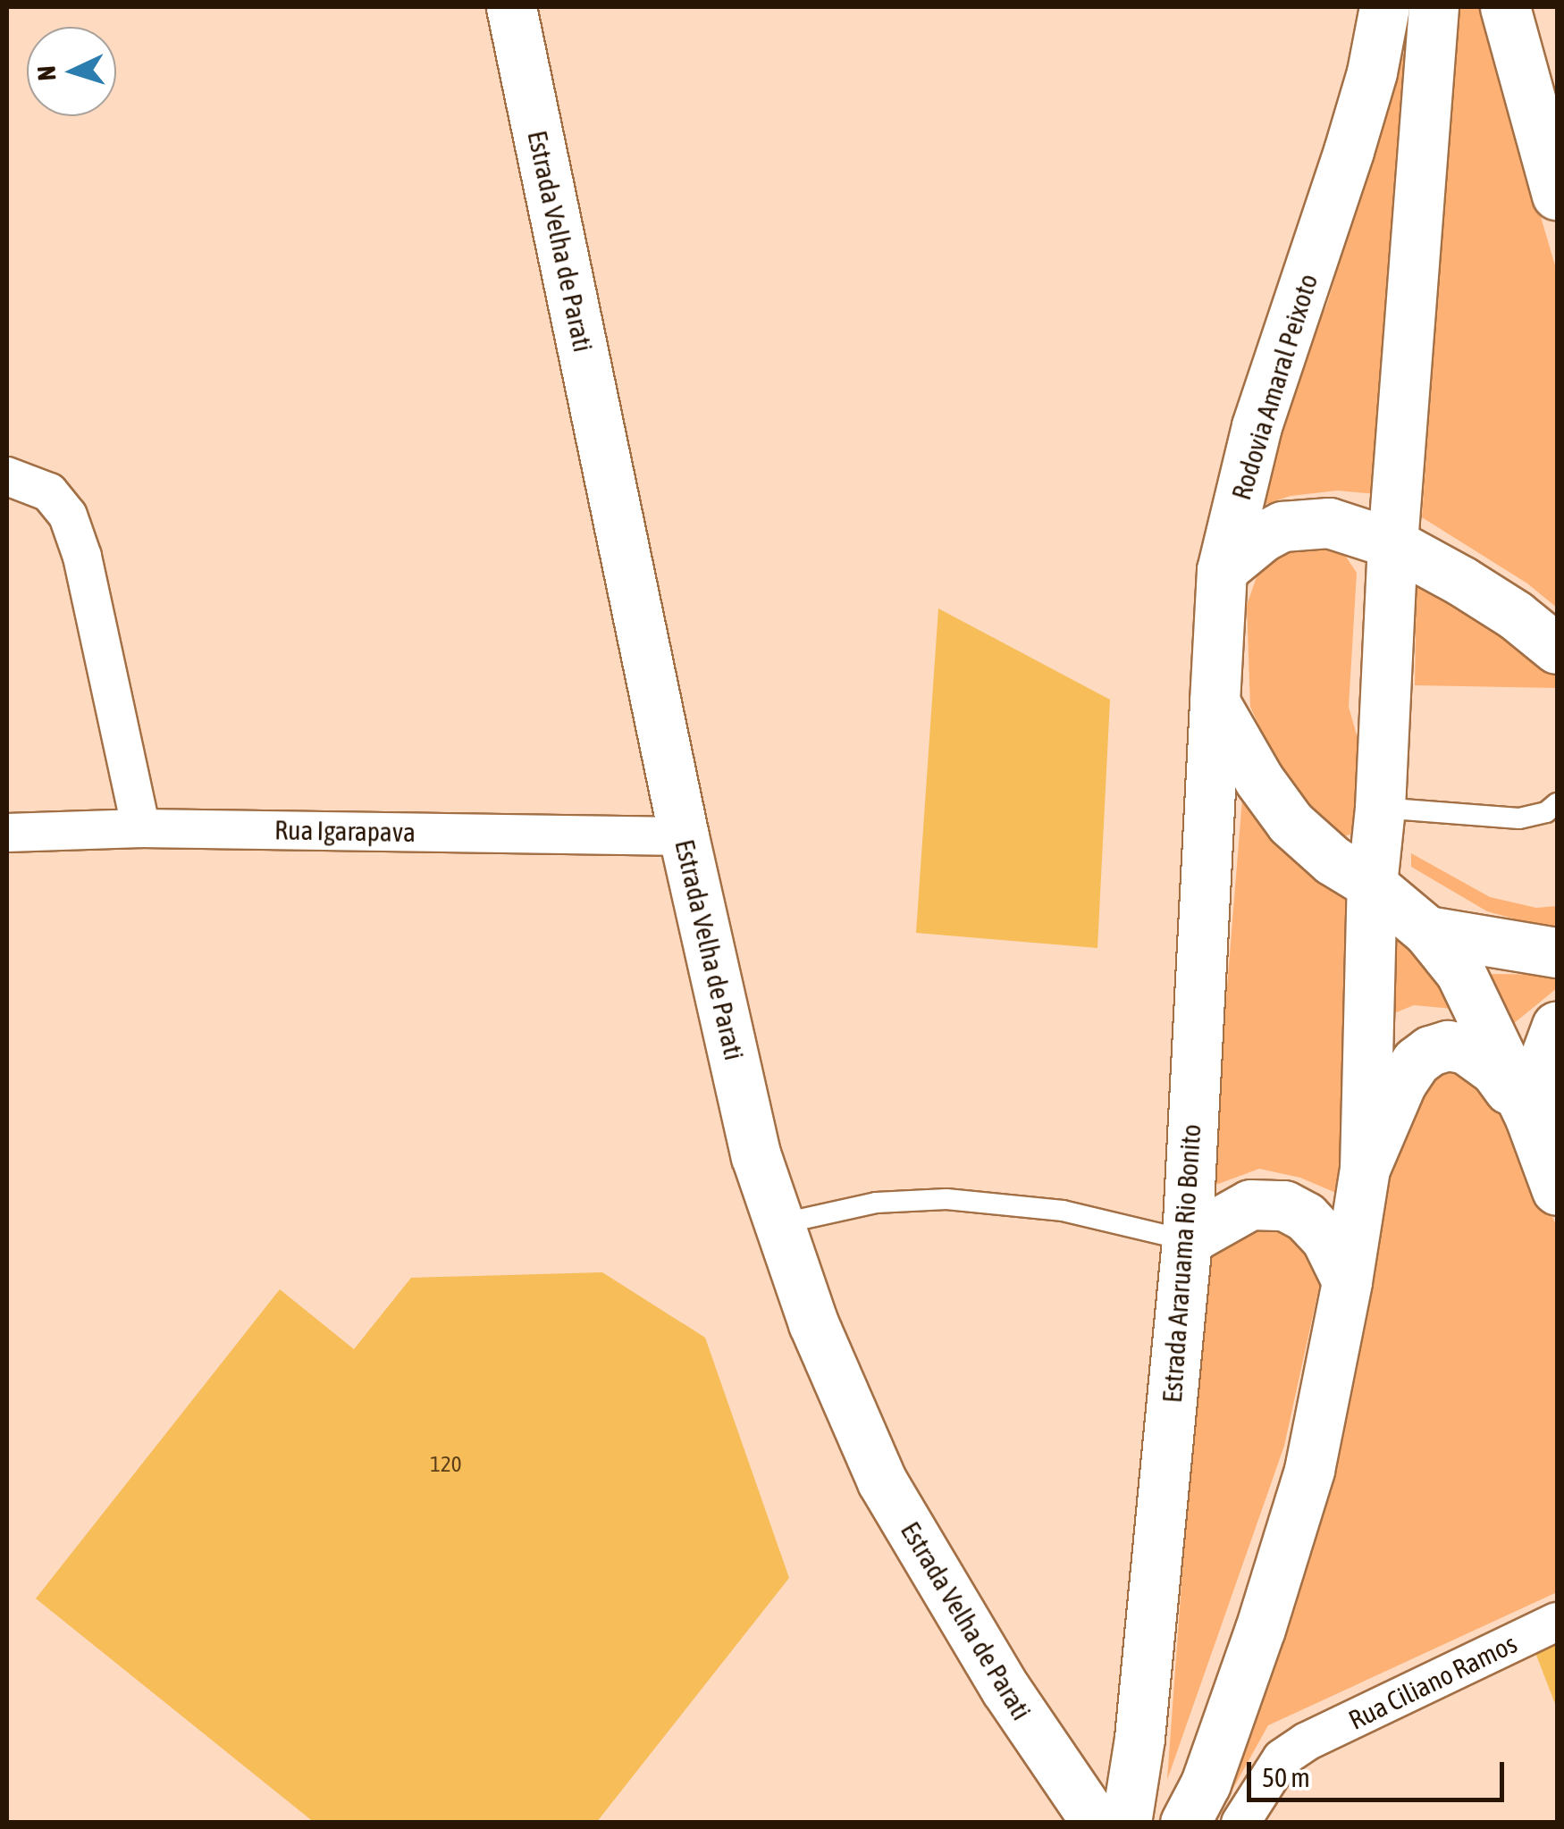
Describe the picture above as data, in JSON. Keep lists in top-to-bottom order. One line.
{"streets":{"main road":["Estrada Velha de Parati","Rodovia Amaral Peixoto","Estrada Araruama Rio Bonito"],"street":["Rua Igarapava","Rua Ciliano Ramos"]},"crossings":[["Estrada Velha de Parati","Rua Igarapava"],["Rodovia Amaral Peixoto","Estrada Araruama Rio Bonito"]],"house_numbers":["120"],"scale_bar":"50 m","north":"left"}
